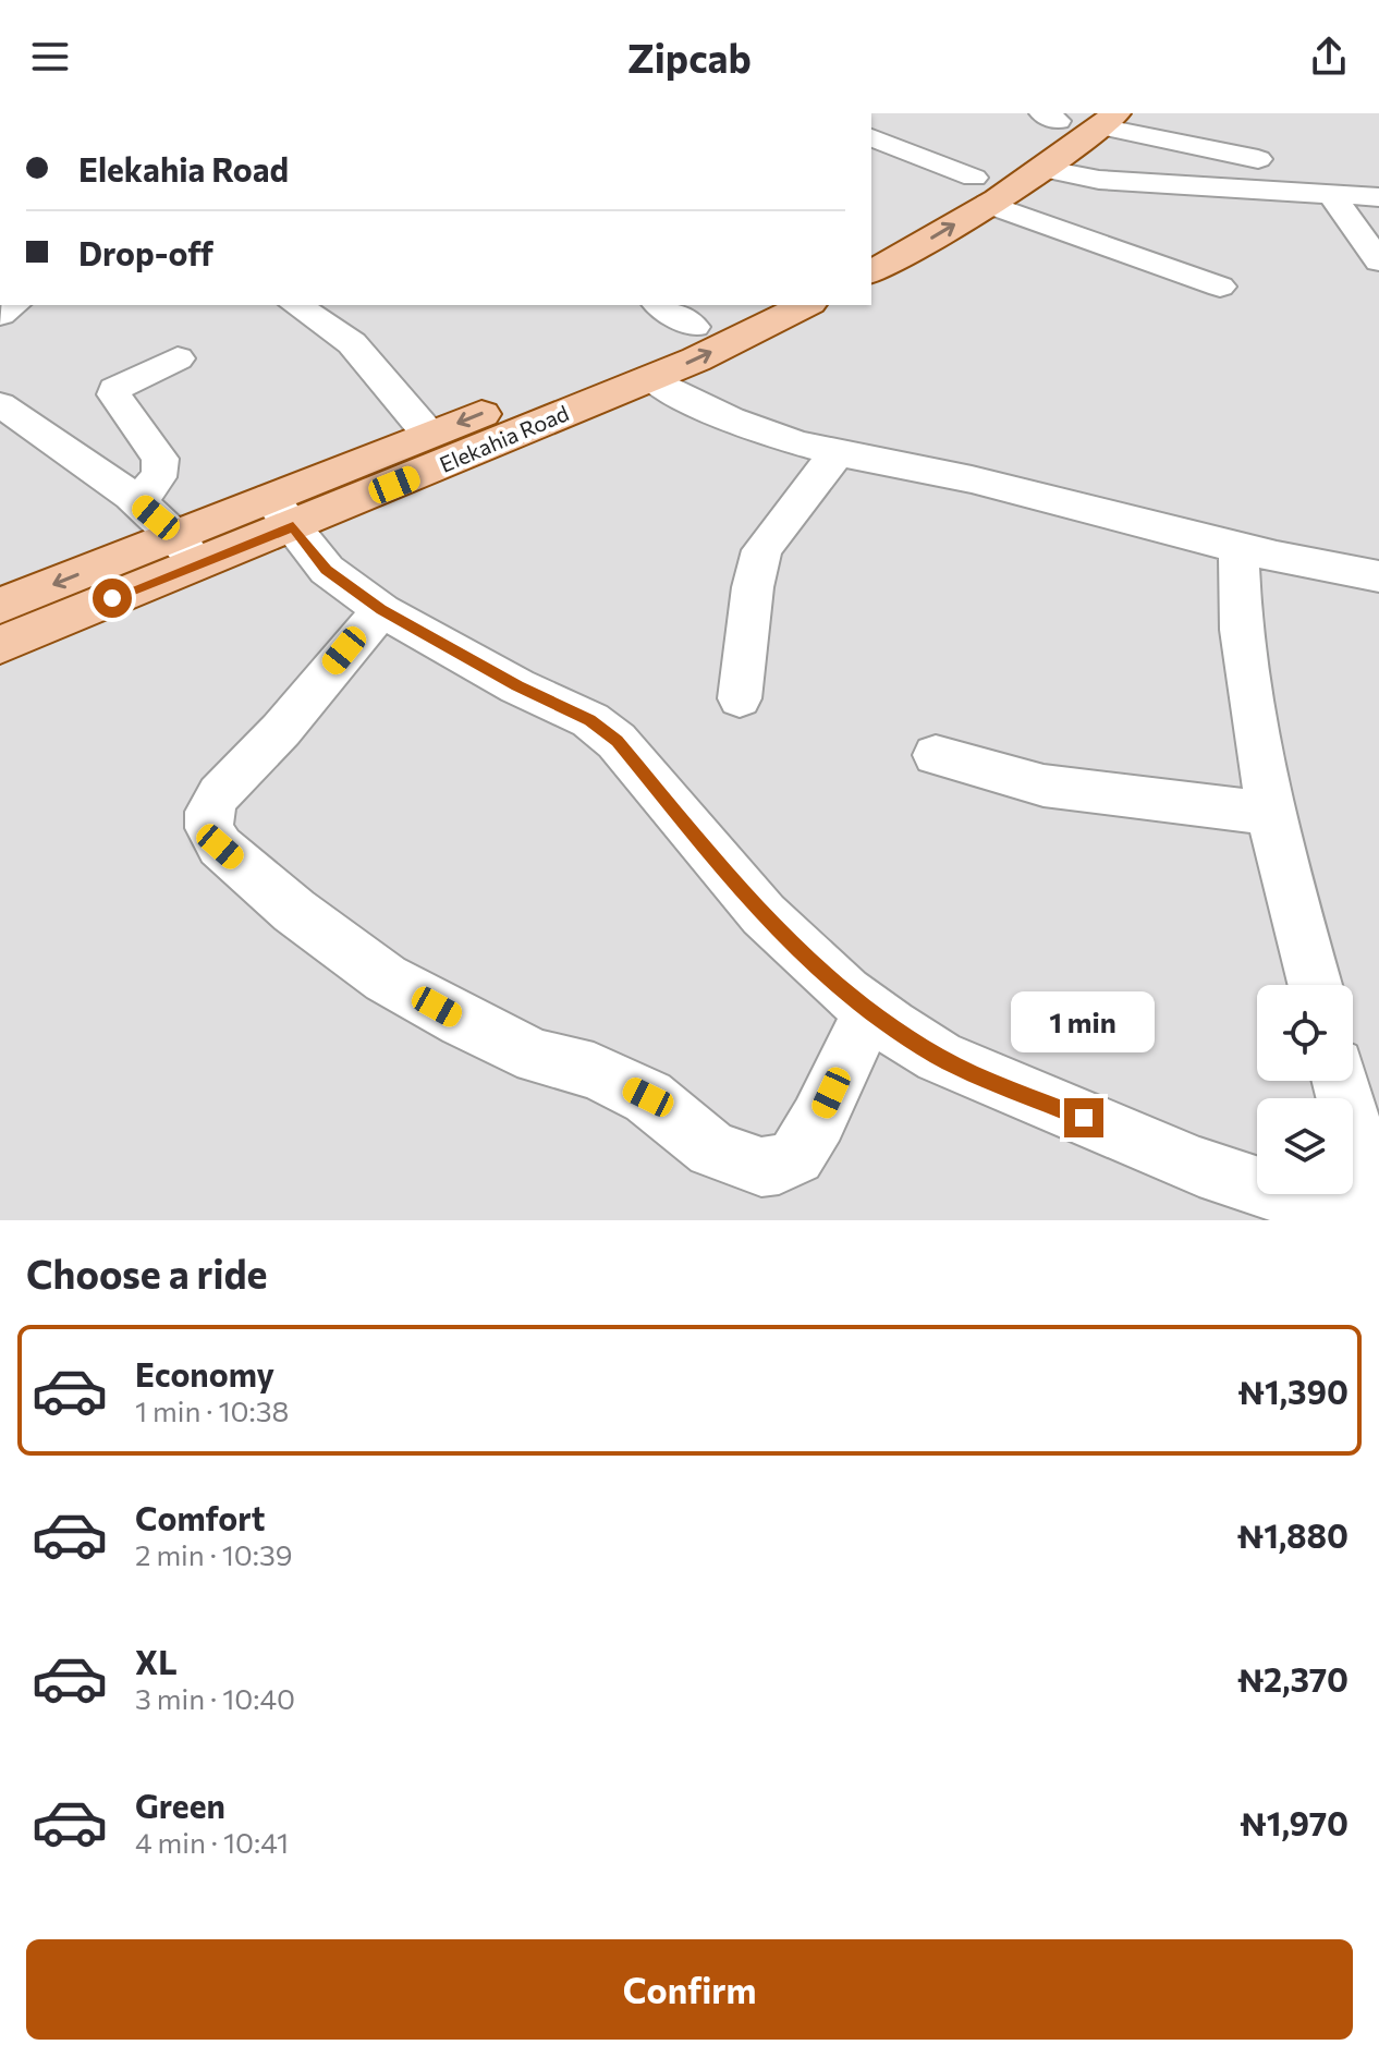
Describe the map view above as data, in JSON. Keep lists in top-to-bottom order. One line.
{"streets":{"main road":["Elekahia Road"]},"page":{"header":"Zipcab","banner":["Elekahia Road","Drop-off"],"bubble":"1 min","heading":"Choose a ride","list":[{"name":"Economy","note":"1 min · 10:38","value":"₦1,390"},{"name":"Comfort","note":"2 min · 10:39","value":"₦1,880"},{"name":"XL","note":"3 min · 10:40","value":"₦2,370"},{"name":"Green","note":"4 min · 10:41","value":"₦1,970"}],"buttons":"Confirm"}}
